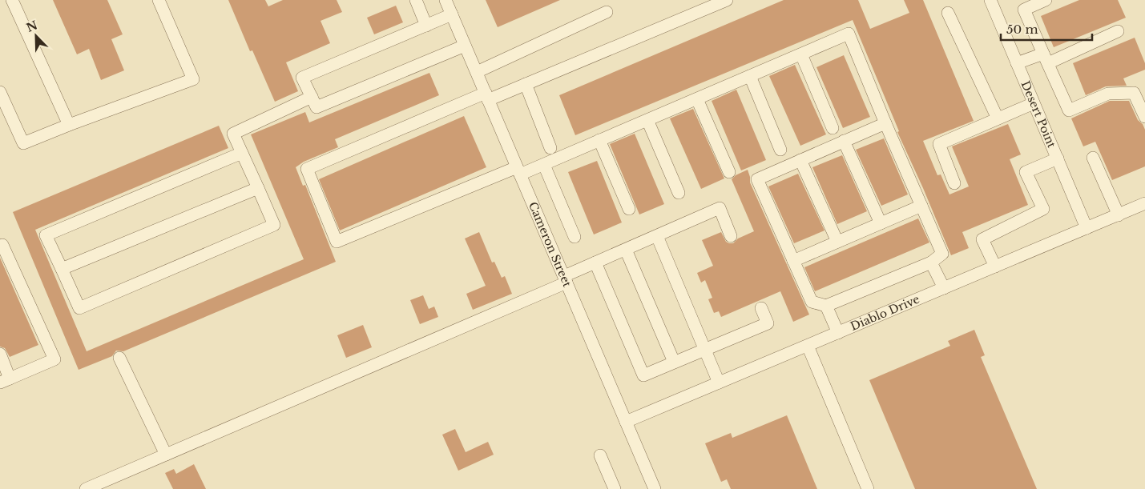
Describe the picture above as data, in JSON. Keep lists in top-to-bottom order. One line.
{"streets":{"street":["Desert Point","Cameron Street","Diablo Drive"]},"crossings":[["Desert Point","Diablo Drive"],["Cameron Street","Diablo Drive"]],"scale_bar":"50 m","north":"top left"}
